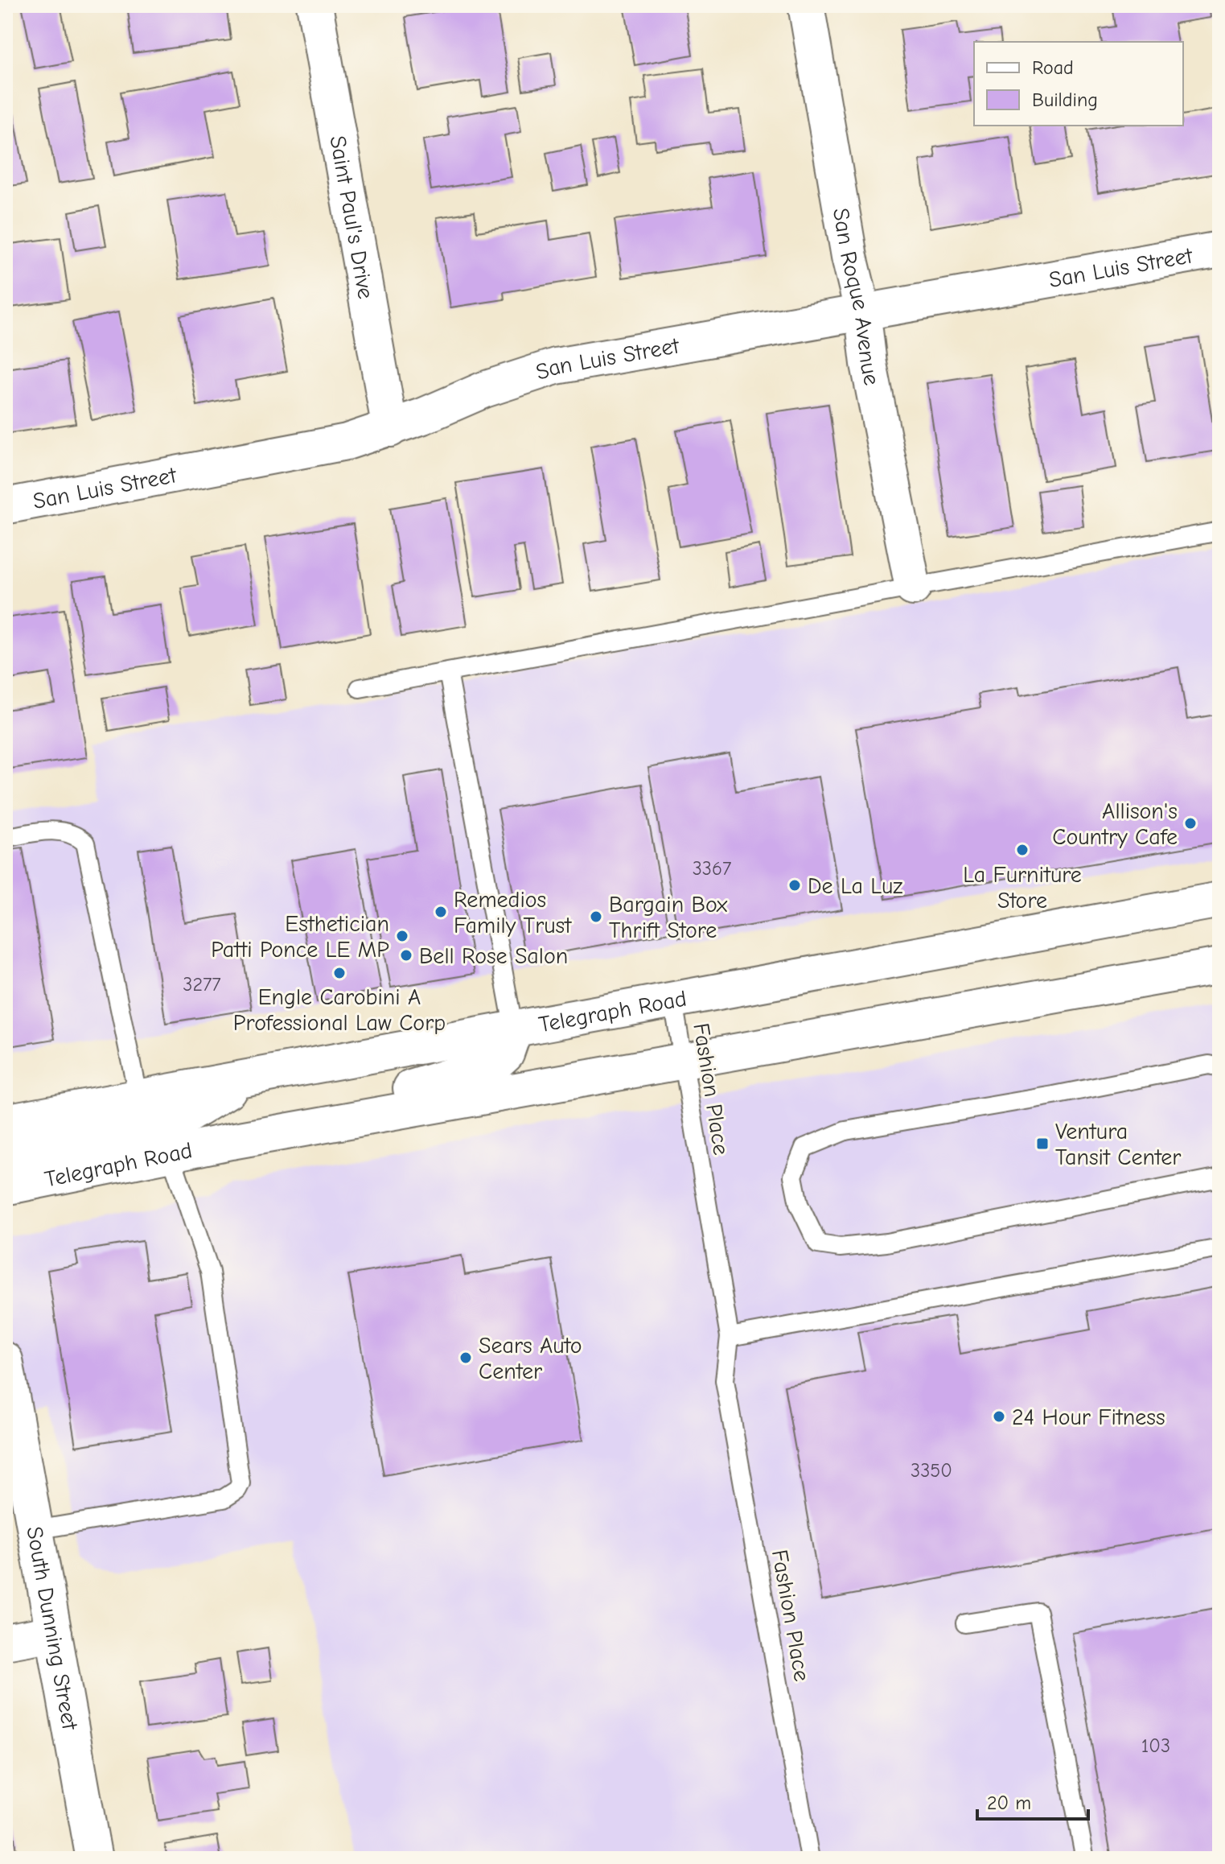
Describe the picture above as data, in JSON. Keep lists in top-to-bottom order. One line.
{"streets":{"main road":["Saint Paul's Drive","San Luis Street","San Roque Avenue","Telegraph Road","South Dunning Street"],"lane":["Fashion Place"]},"crossings":[["Saint Paul's Drive","San Luis Street"],["San Luis Street","San Roque Avenue"],["Telegraph Road","Fashion Place"]],"places":{"other":["Allison's Country Cafe","La Furniture Store","De La Luz","Remedios Family Trust","Bargain Box Thrift Store","Esthetician Patti Ponce LE MP","Bell Rose Salon","Engle Carobini A Professional Law Corp","Sears Auto Center","24 Hour Fitness"],"transit":["Ventura Tansit Center"]},"house_numbers":["3367","3277","3350","103"],"legend":["Road","Building"],"scale_bar":"20 m"}
